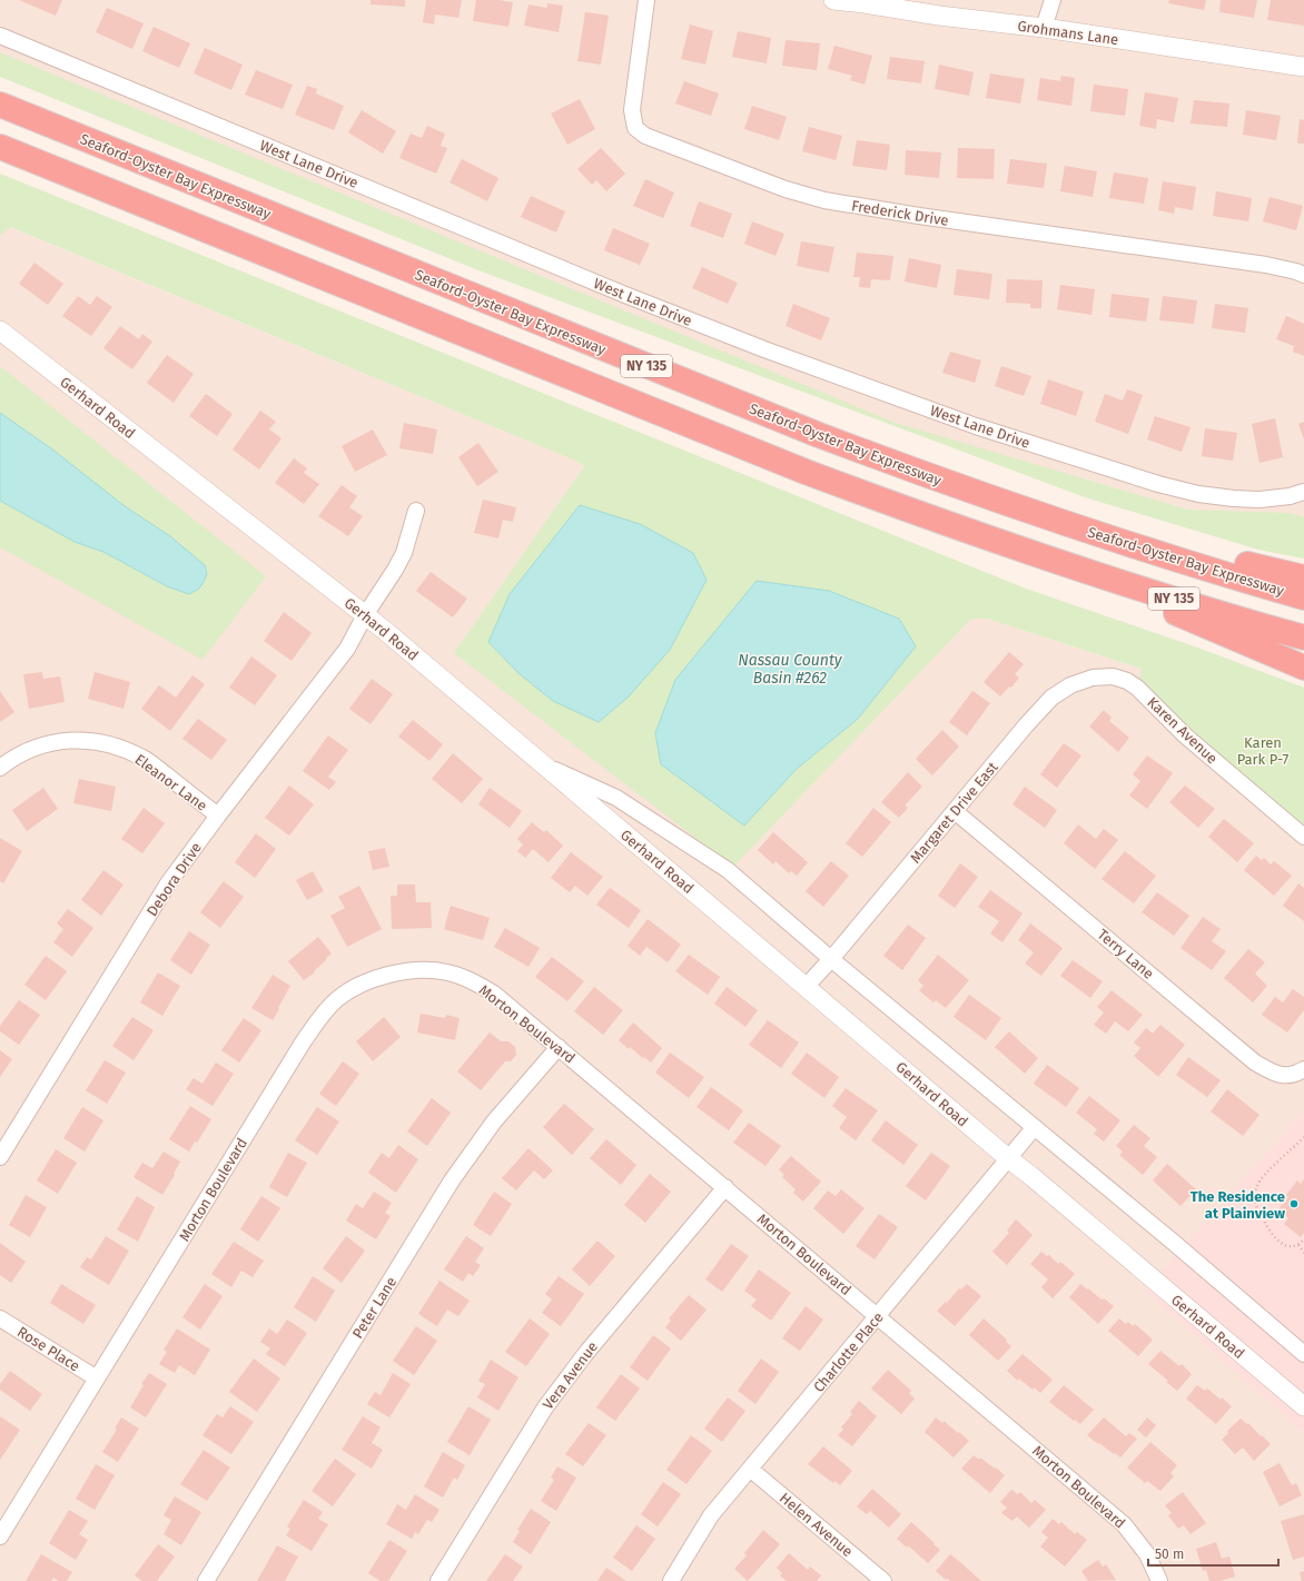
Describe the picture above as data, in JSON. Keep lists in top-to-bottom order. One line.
{"streets":{"highway":["Seaford-Oyster Bay Expressway","NY 135"],"street":["Grohmans Lane","West Lane Drive","Frederick Drive","Gerhard Road","Karen Avenue","Eleanor Lane","Margaret Drive East","Debora Drive","Terry Lane","Morton Boulevard","Peter Lane","Rose Place","Charlotte Place","Vera Avenue","Helen Avenue"]},"crossings":[["Gerhard Road","Margaret Drive East"],["Gerhard Road","Debora Drive"],["Gerhard Road","Charlotte Place"],["Karen Avenue","Margaret Drive East"],["Eleanor Lane","Debora Drive"],["Margaret Drive East","Terry Lane"],["Morton Boulevard","Peter Lane"],["Morton Boulevard","Rose Place"],["Morton Boulevard","Charlotte Place"],["Morton Boulevard","Vera Avenue"],["Charlotte Place","Helen Avenue"]],"water":["Nassau County Basin #262"],"parks":["Karen Park P-7"],"places":["The Residence at Plainview"],"scale_bar":"50 m"}
